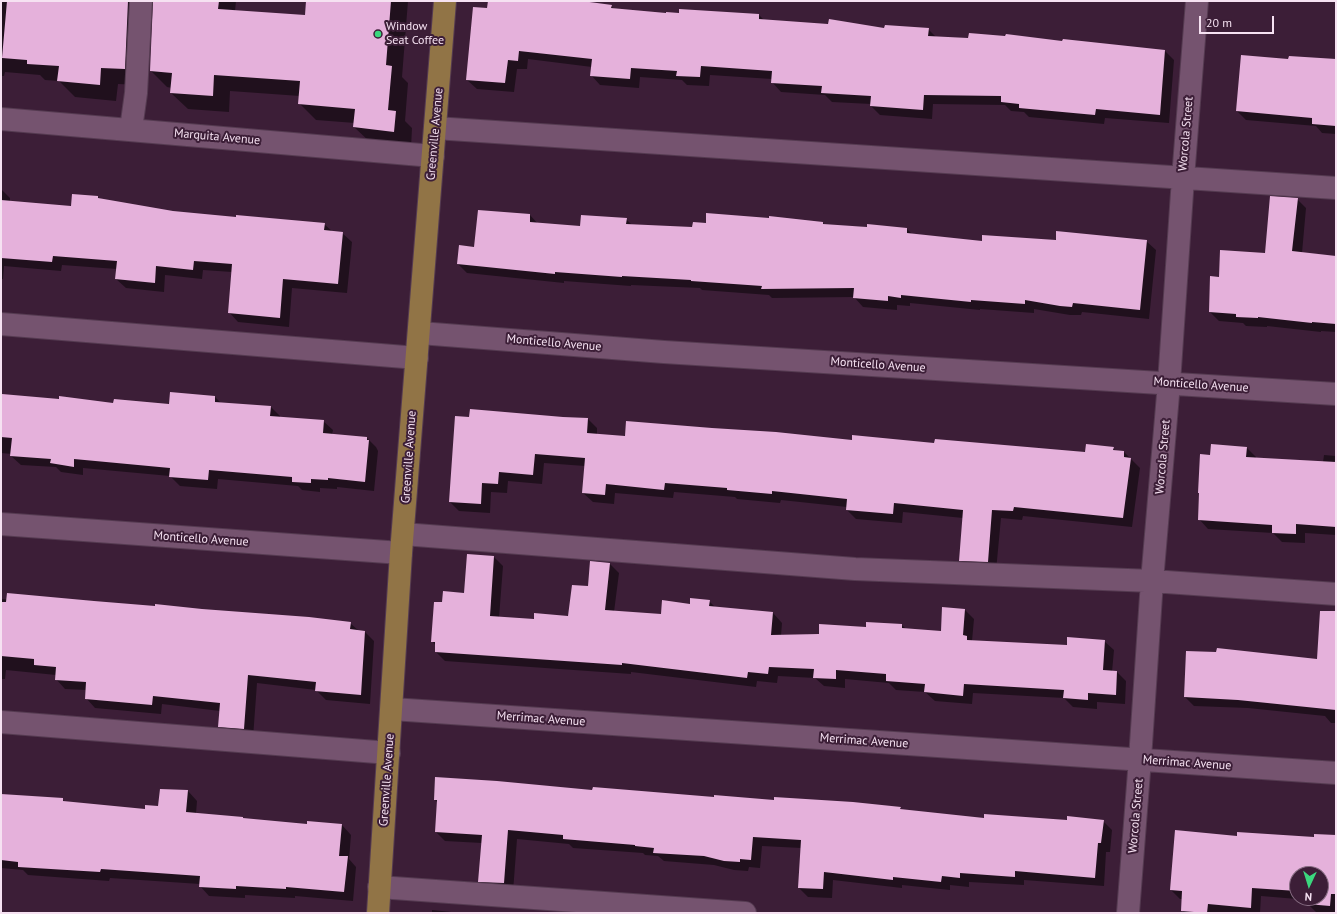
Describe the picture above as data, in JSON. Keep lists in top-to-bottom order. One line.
{"streets":{"main road":["Greenville Avenue"],"street":["Worcola Street","Marquita Avenue","Monticello Avenue","Merrimac Avenue"]},"crossings":[["Greenville Avenue","Marquita Avenue"],["Greenville Avenue","Monticello Avenue"],["Greenville Avenue","Merrimac Avenue"],["Worcola Street","Monticello Avenue"],["Worcola Street","Merrimac Avenue"]],"places":["Window Seat Coffee"],"scale_bar":"20 m","north":"bottom"}
